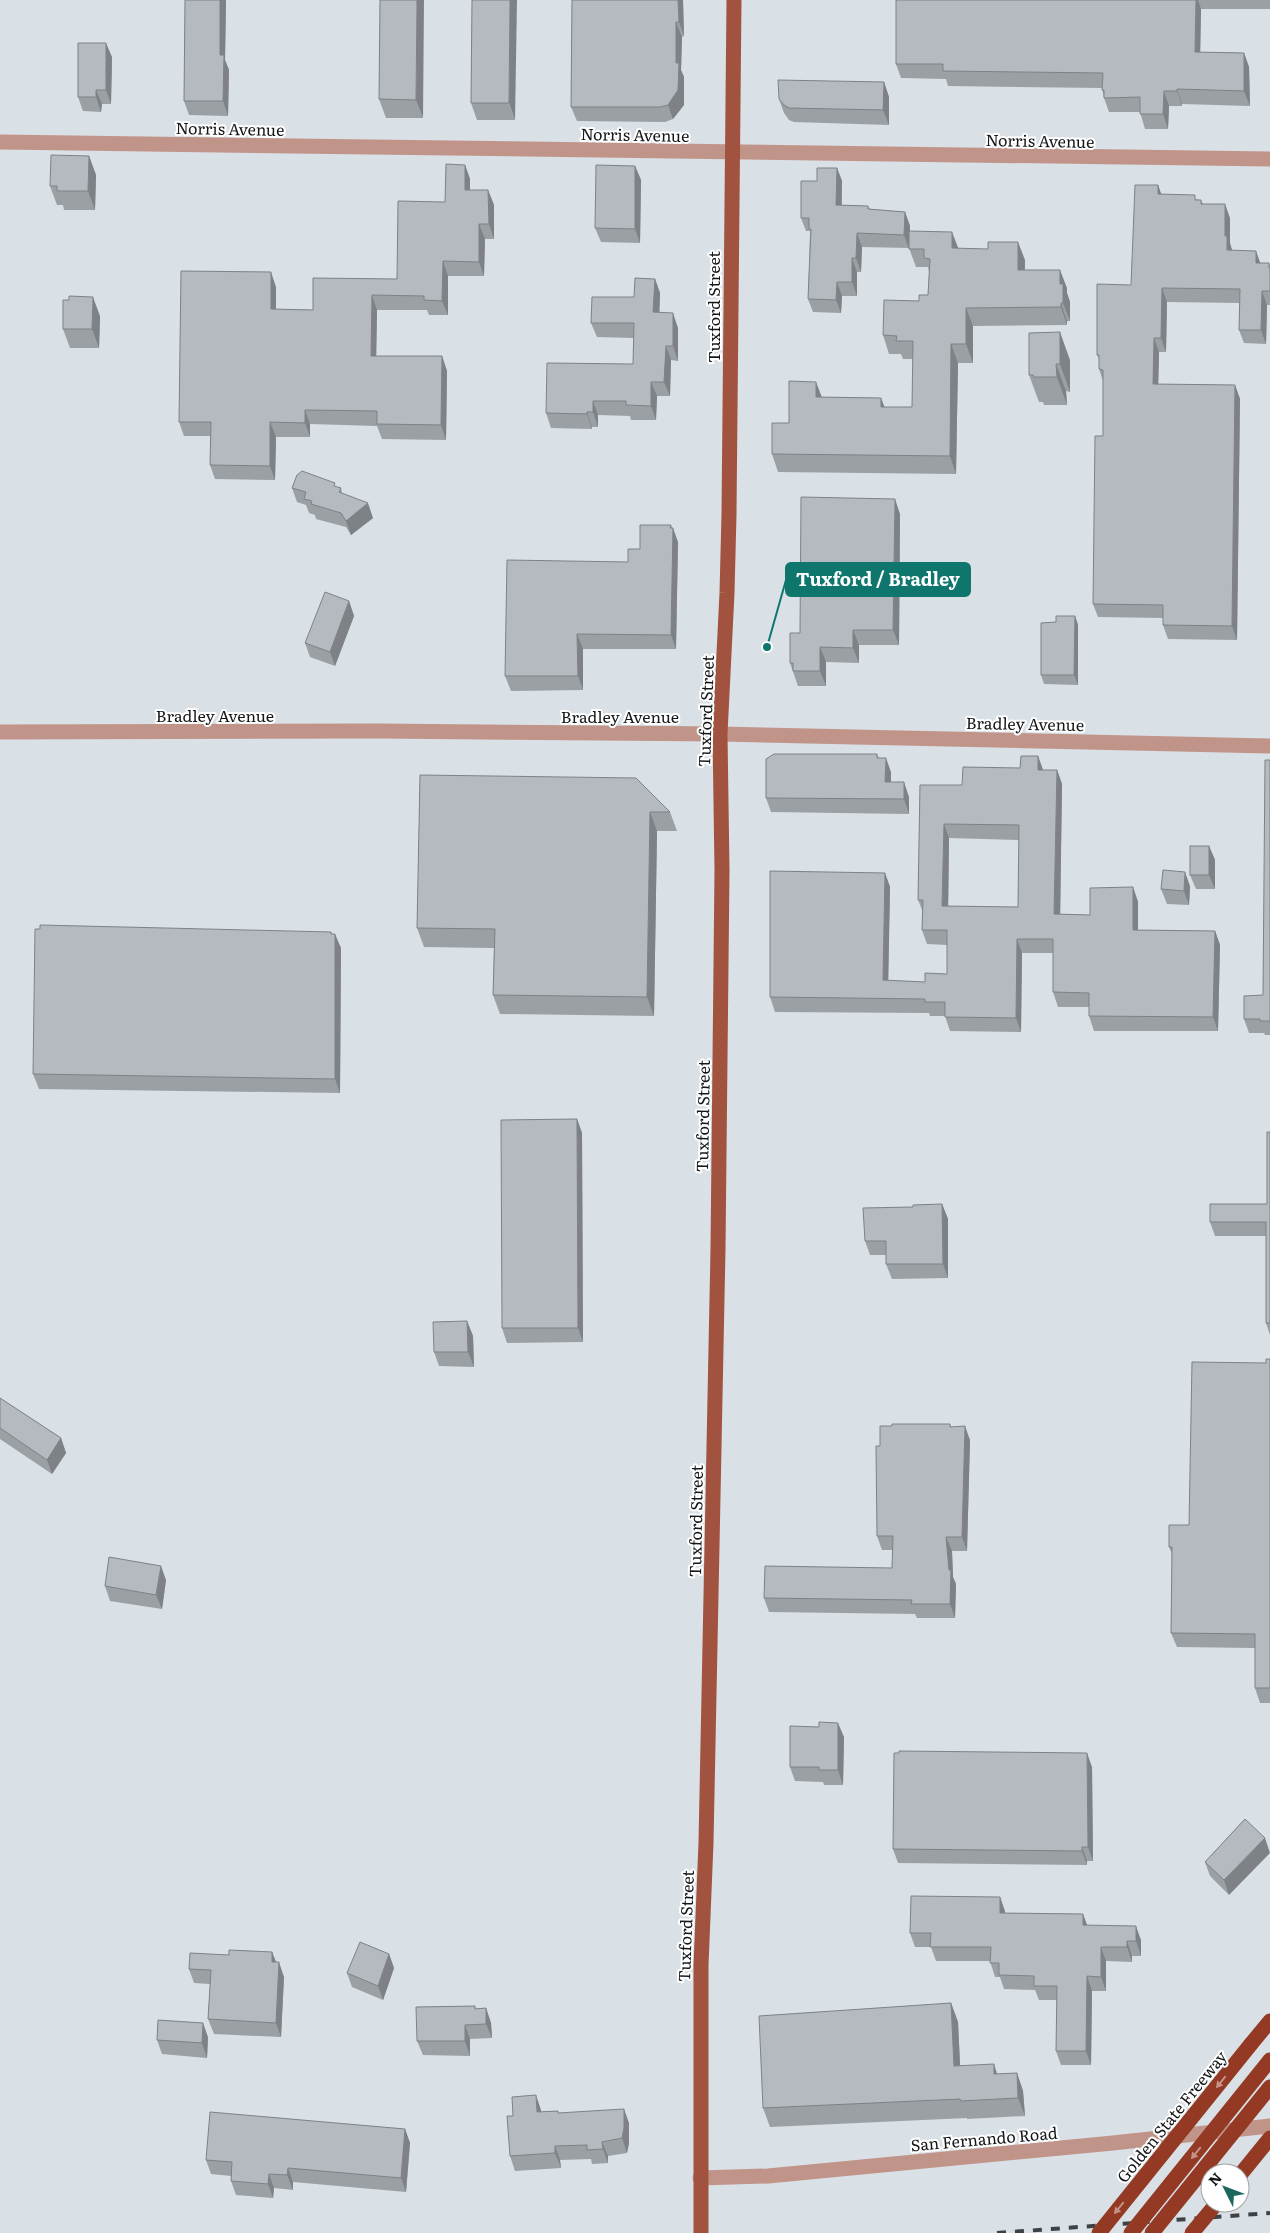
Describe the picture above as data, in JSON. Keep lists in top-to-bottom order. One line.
{"streets":{"highway":["Golden State Freeway"],"main road":["Tuxford Street"],"street":["Norris Avenue","Bradley Avenue","San Fernando Road"]},"crossings":[["Norris Avenue","Tuxford Street"],["Tuxford Street","Bradley Avenue"],["Tuxford Street","San Fernando Road"]],"places":["Tuxford / Bradley"],"north":"top left"}
